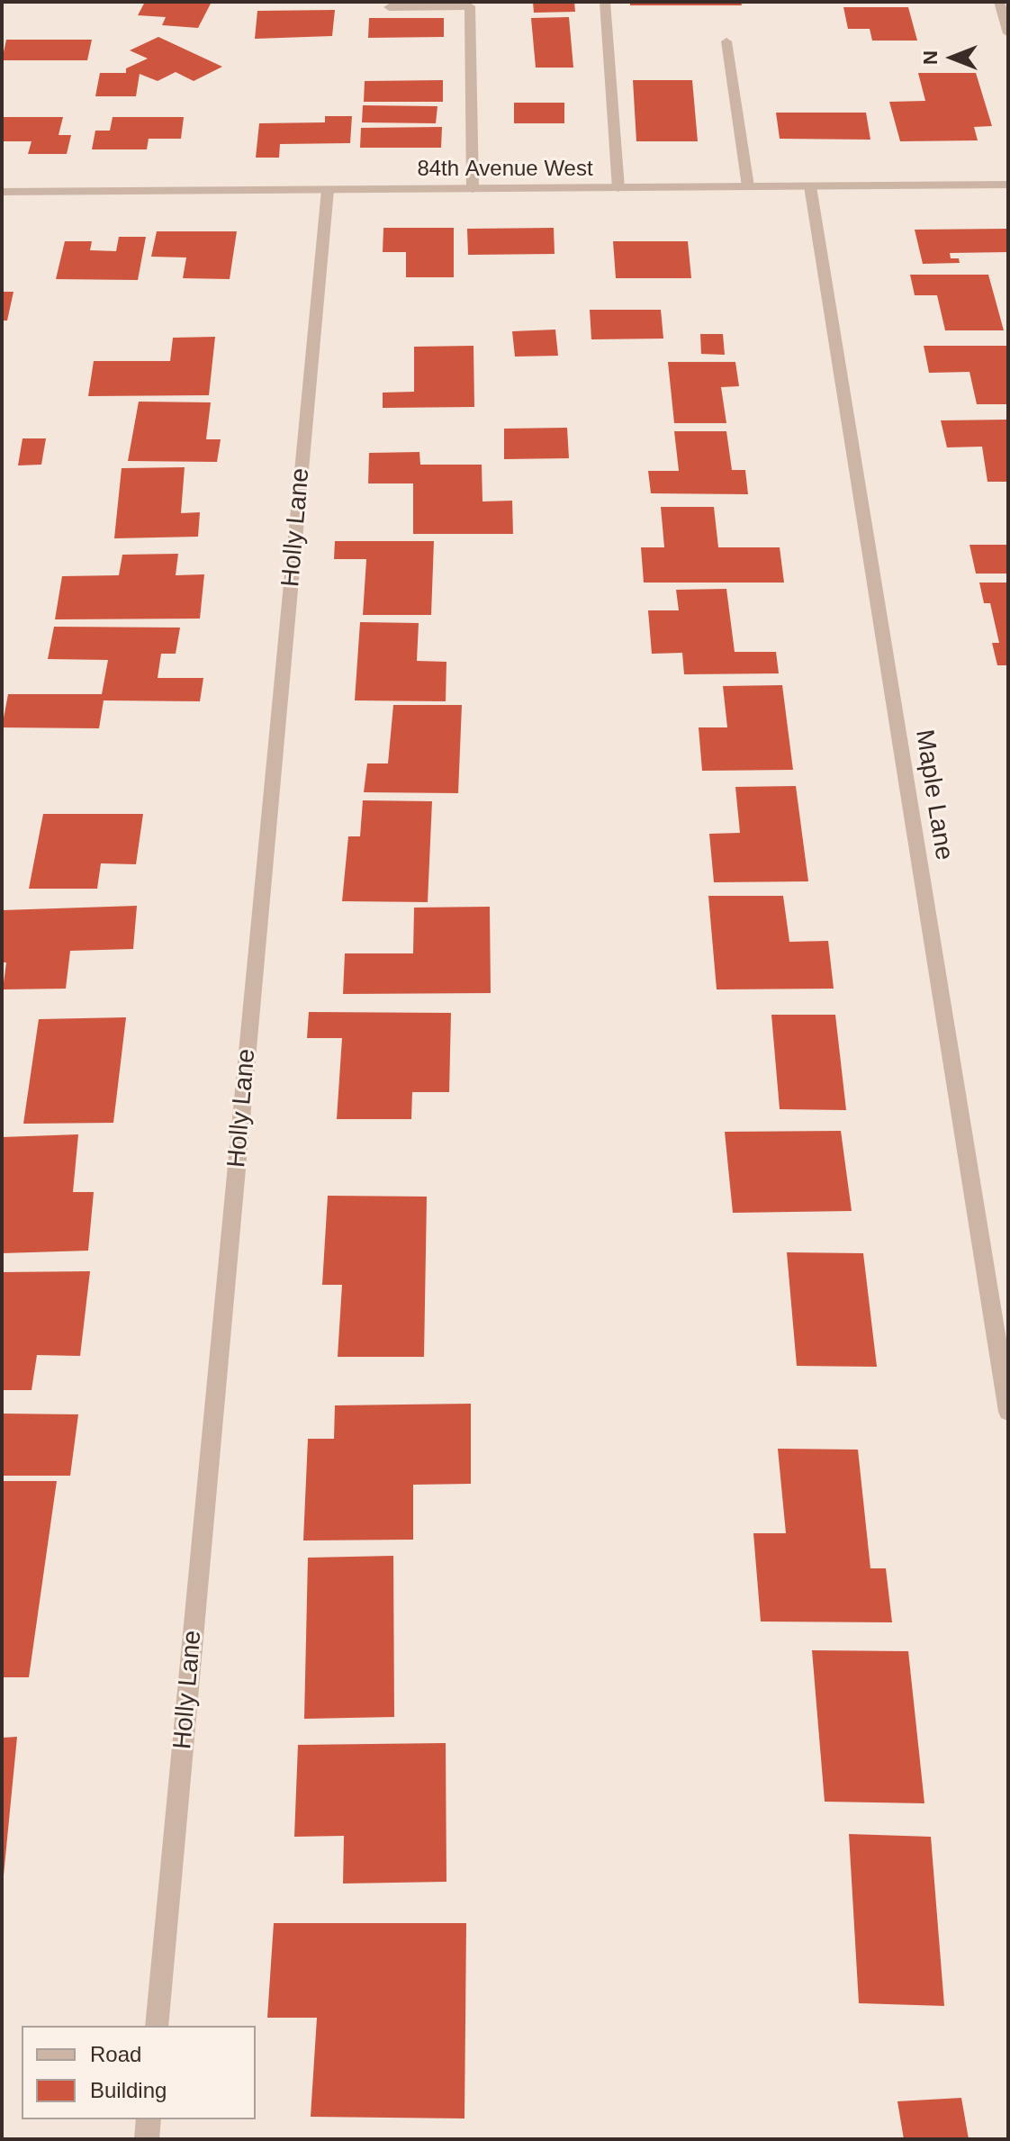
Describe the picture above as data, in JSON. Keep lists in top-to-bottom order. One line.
{"streets":{"street":["84th Avenue West","Holly Lane","Maple Lane"]},"crossings":[["84th Avenue West","Holly Lane"],["84th Avenue West","Maple Lane"]],"legend":["Road","Building"],"north":"left"}
